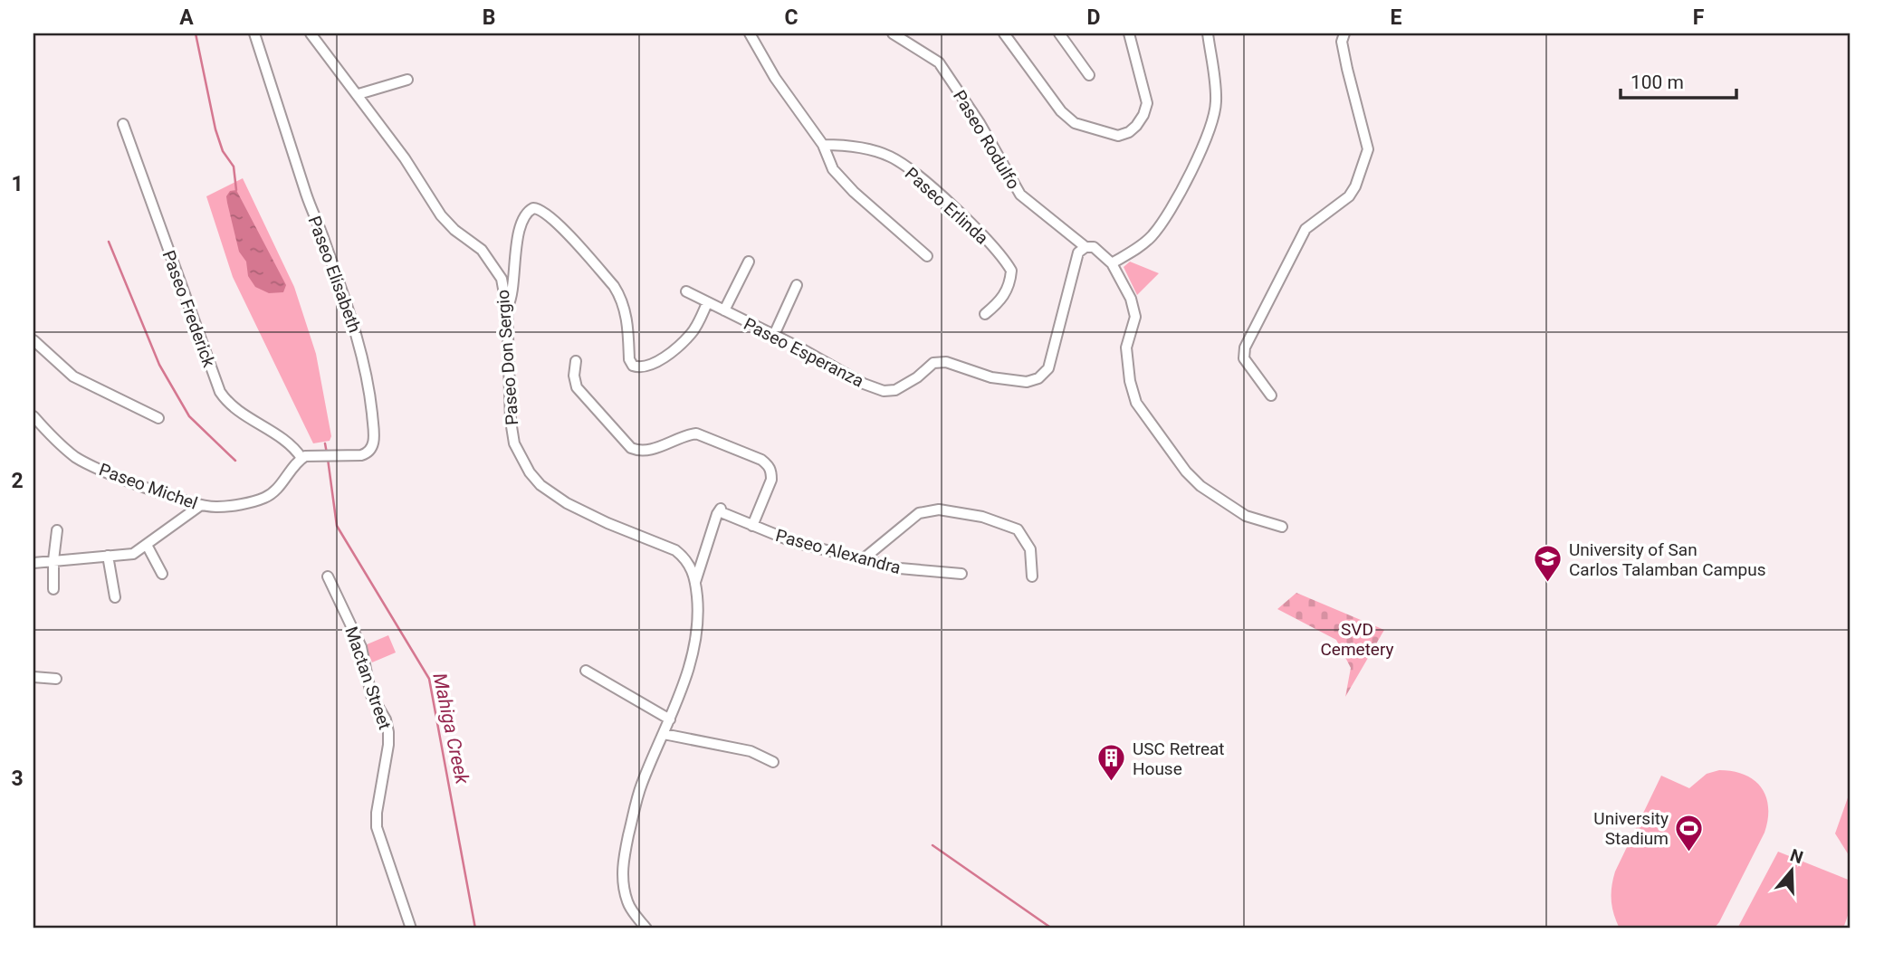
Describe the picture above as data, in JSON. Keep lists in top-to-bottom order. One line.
{"streets":{"street":["Paseo Rodulfo","Paseo Erlinda","Paseo Elisabeth","Paseo Frederick","Paseo Esperanza","Paseo Don Sergio","Paseo Michel","Paseo Alexandra","Mactan Street"]},"crossings":[["Paseo Rodulfo","Paseo Esperanza"],["Paseo Elisabeth","Paseo Frederick"],["Paseo Elisabeth","Paseo Michel"],["Paseo Frederick","Paseo Michel"],["Paseo Don Sergio","Paseo Alexandra"]],"water":["Mahiga Creek"],"parks":["SVD Cemetery"],"places":{"school or university":["University of San Carlos Talamban Campus"],"building":["USC Retreat House"],"sports":["University Stadium"]},"scale_bar":"100 m","north":"top","grid":{"columns":["A","B","C","D","E","F"],"rows":["1","2","3"]}}
